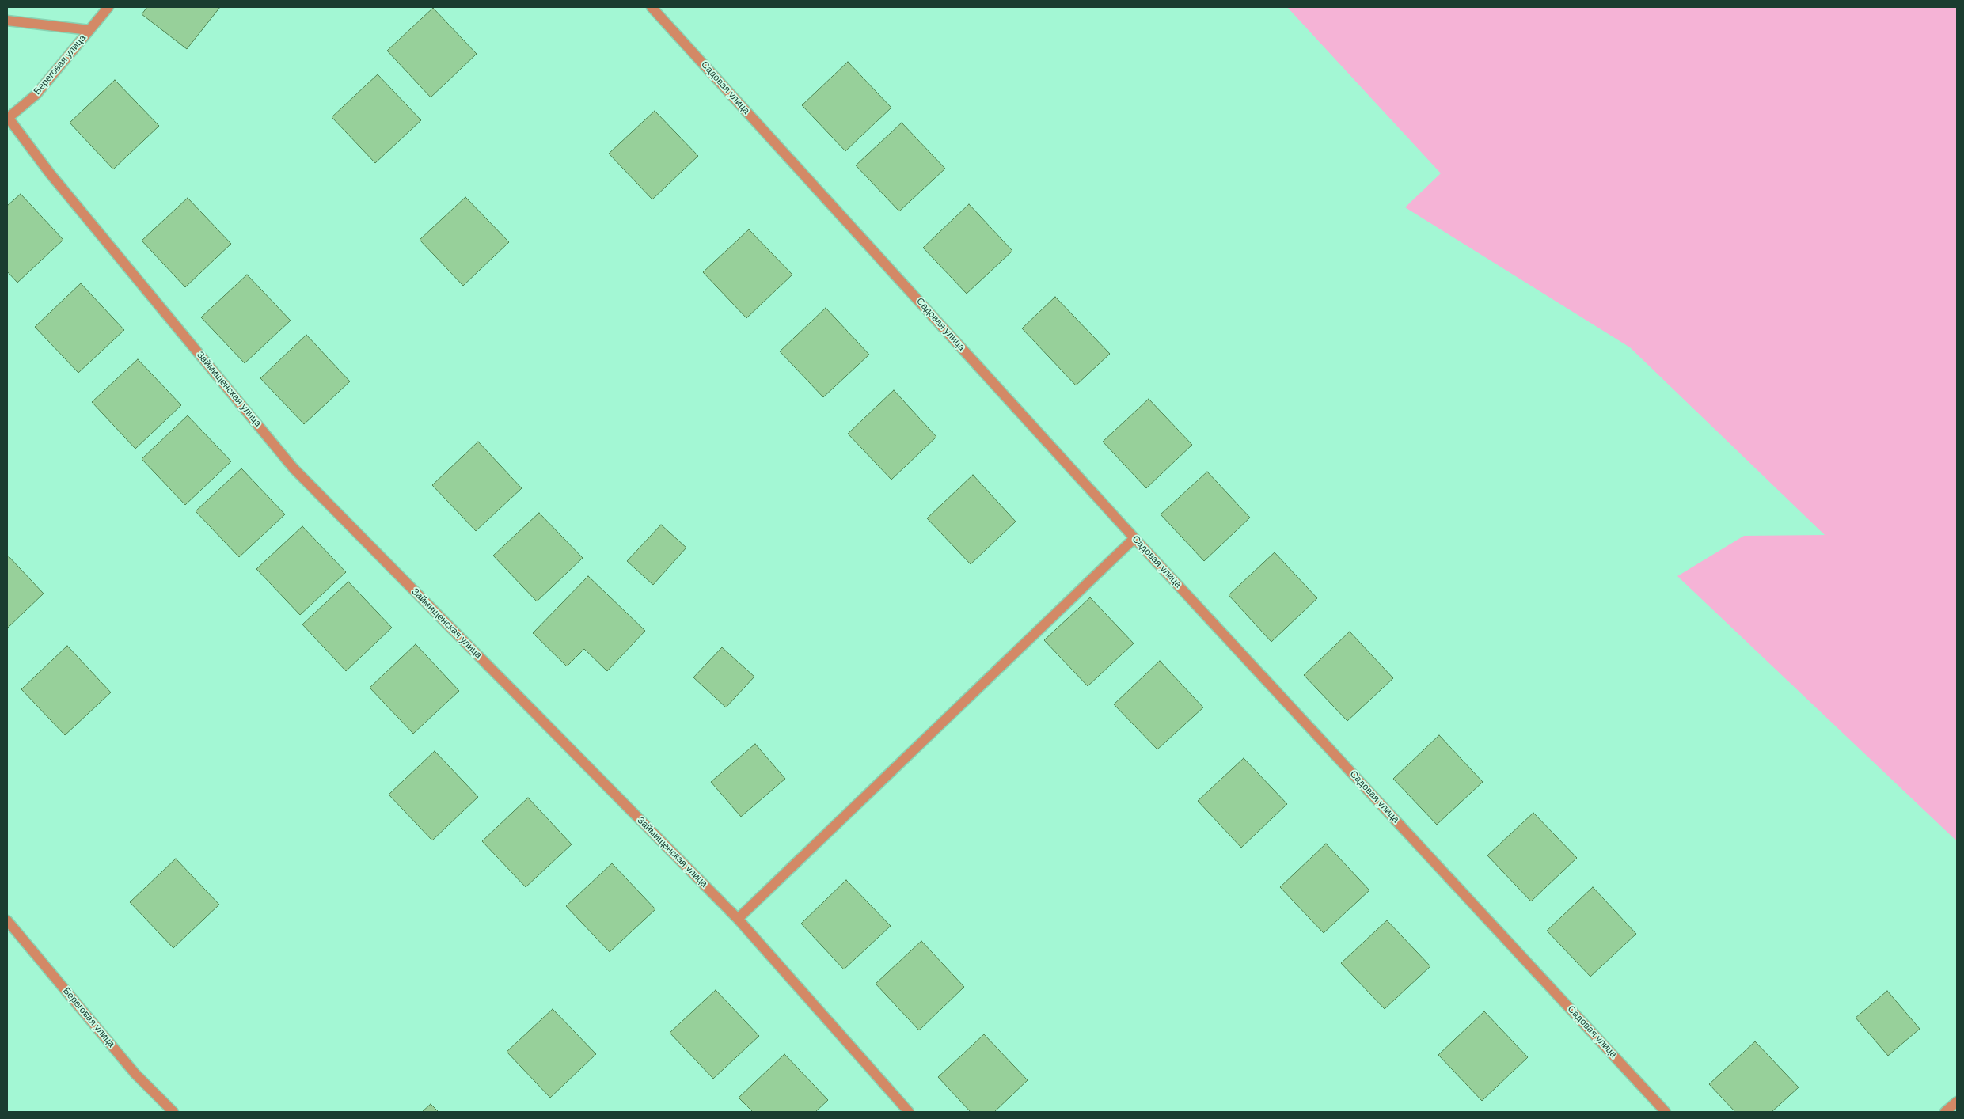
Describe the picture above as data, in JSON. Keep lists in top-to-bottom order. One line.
{"streets":{"street":["Береговая улица","Садовая улица","Займищенская улица"]},"crossings":[["Береговая улица","Займищенская улица"]]}
